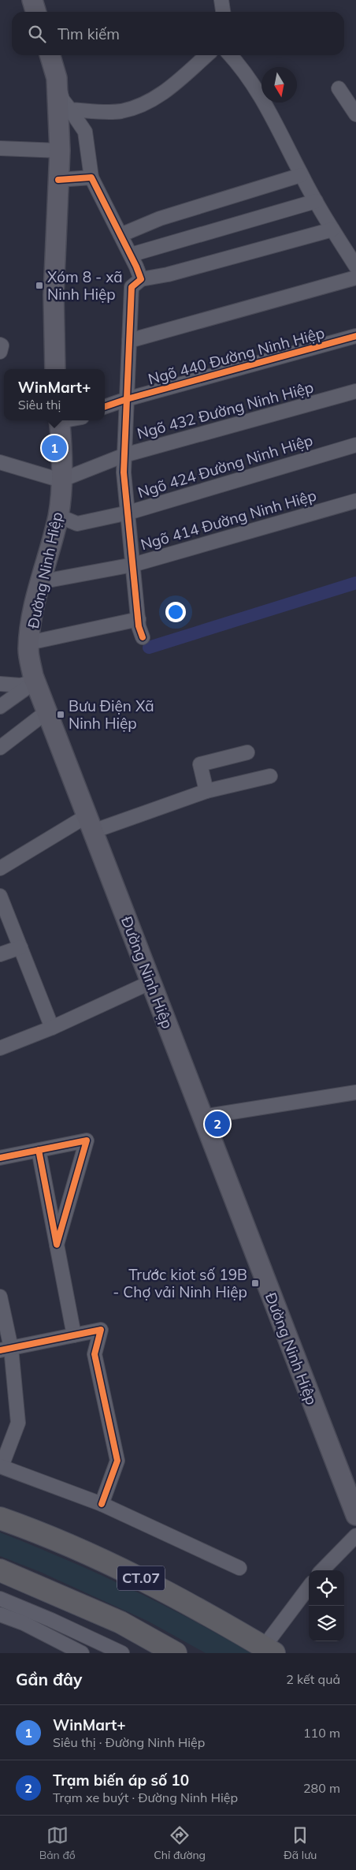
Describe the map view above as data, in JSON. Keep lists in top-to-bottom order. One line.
{"streets":{"highway":["CT.07"],"main road":["Đường Ninh Hiệp"],"street":["Ngõ 440 Đường Ninh Hiệp","Ngõ 432 Đường Ninh Hiệp","Ngõ 424 Đường Ninh Hiệp","Ngõ 414 Đường Ninh Hiệp"]},"crossings":[["Ngõ 432 Đường Ninh Hiệp","Đường Ninh Hiệp"],["Ngõ 424 Đường Ninh Hiệp","Đường Ninh Hiệp"],["Ngõ 414 Đường Ninh Hiệp","Đường Ninh Hiệp"]],"places":{"transit":["Xóm 8 - xã Ninh Hiệp","Bưu Điện Xã Ninh Hiệp","Trước kiot số 19B - Chợ vải Ninh Hiệp"]},"north":"bottom","page":{"search":"Tìm kiếm","popup":["WinMart+","Siêu thị"],"pins":["1","2"],"heading":["Gần đây","2 kết quả"],"list":[{"mark":"1","name":"WinMart+","note":"Siêu thị · Đường Ninh Hiệp","value":"110 m"},{"mark":"2","name":"Trạm biến áp số 10","note":"Trạm xe buýt · Đường Ninh Hiệp","value":"280 m"}],"nav":["Bản đồ","Chỉ đường","Đã lưu"]}}
